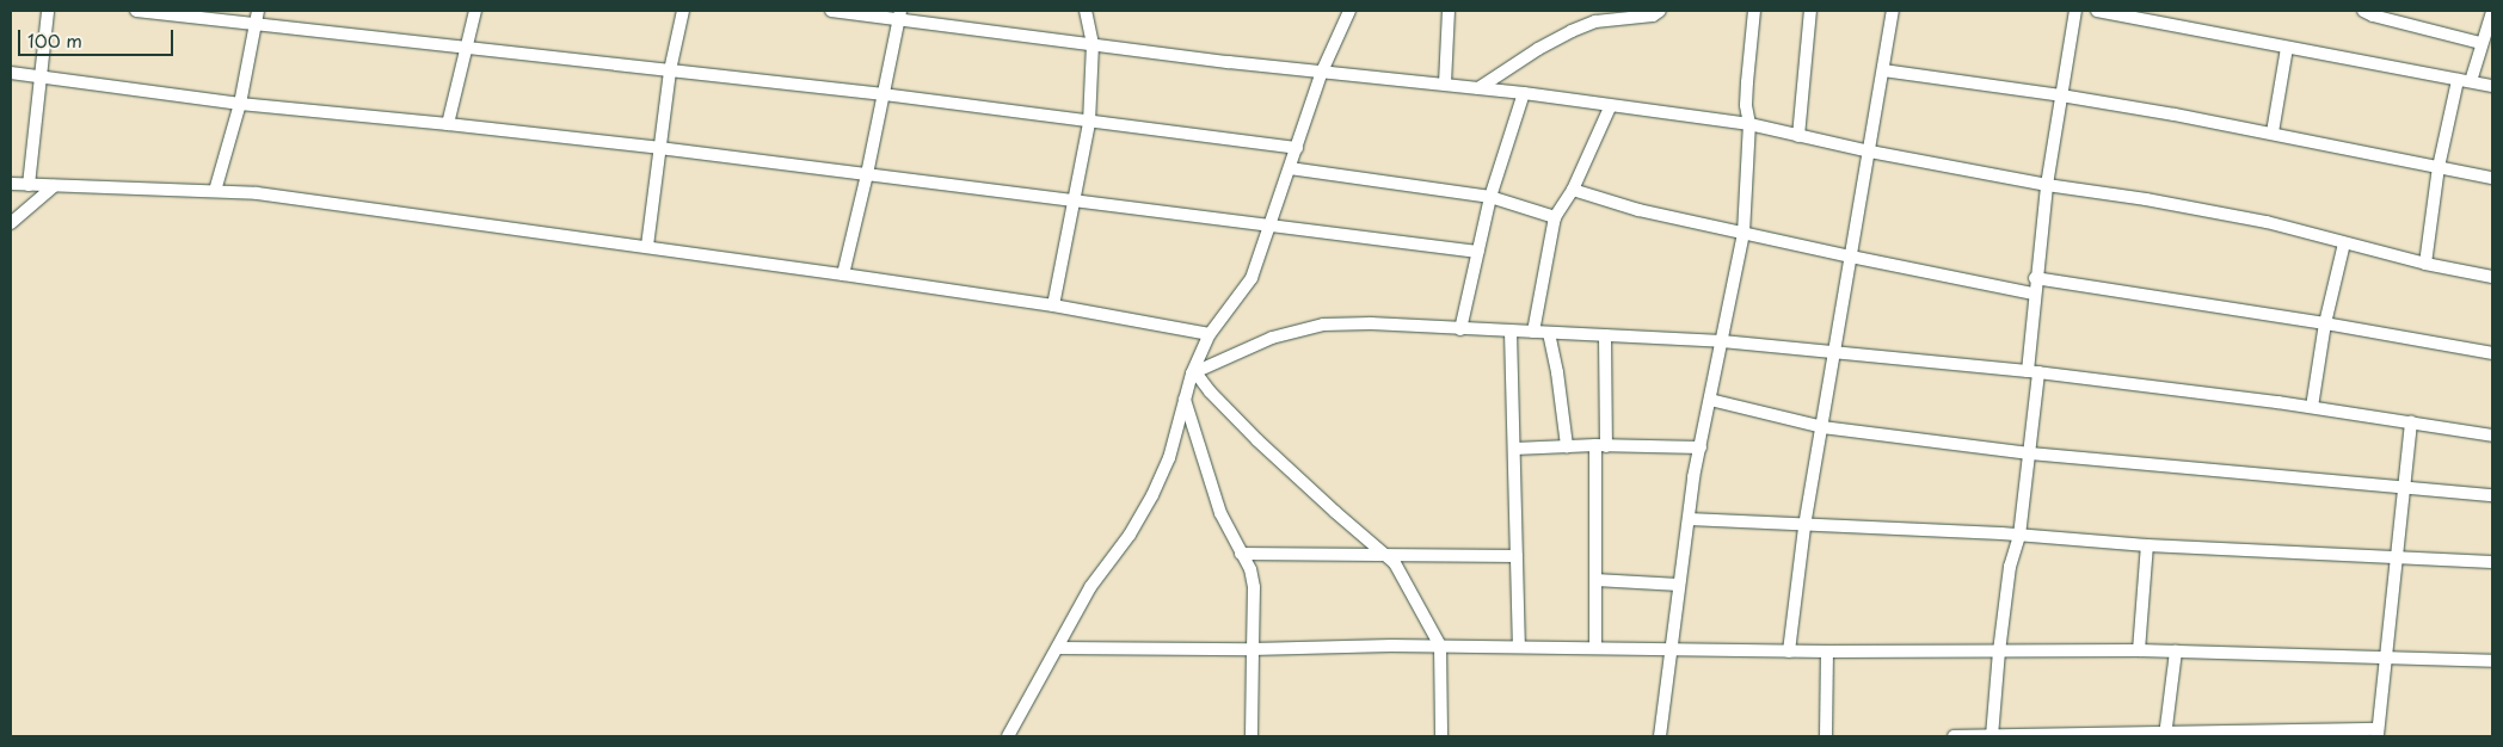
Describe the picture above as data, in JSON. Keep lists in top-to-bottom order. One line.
{"scale_bar":"100 m"}
